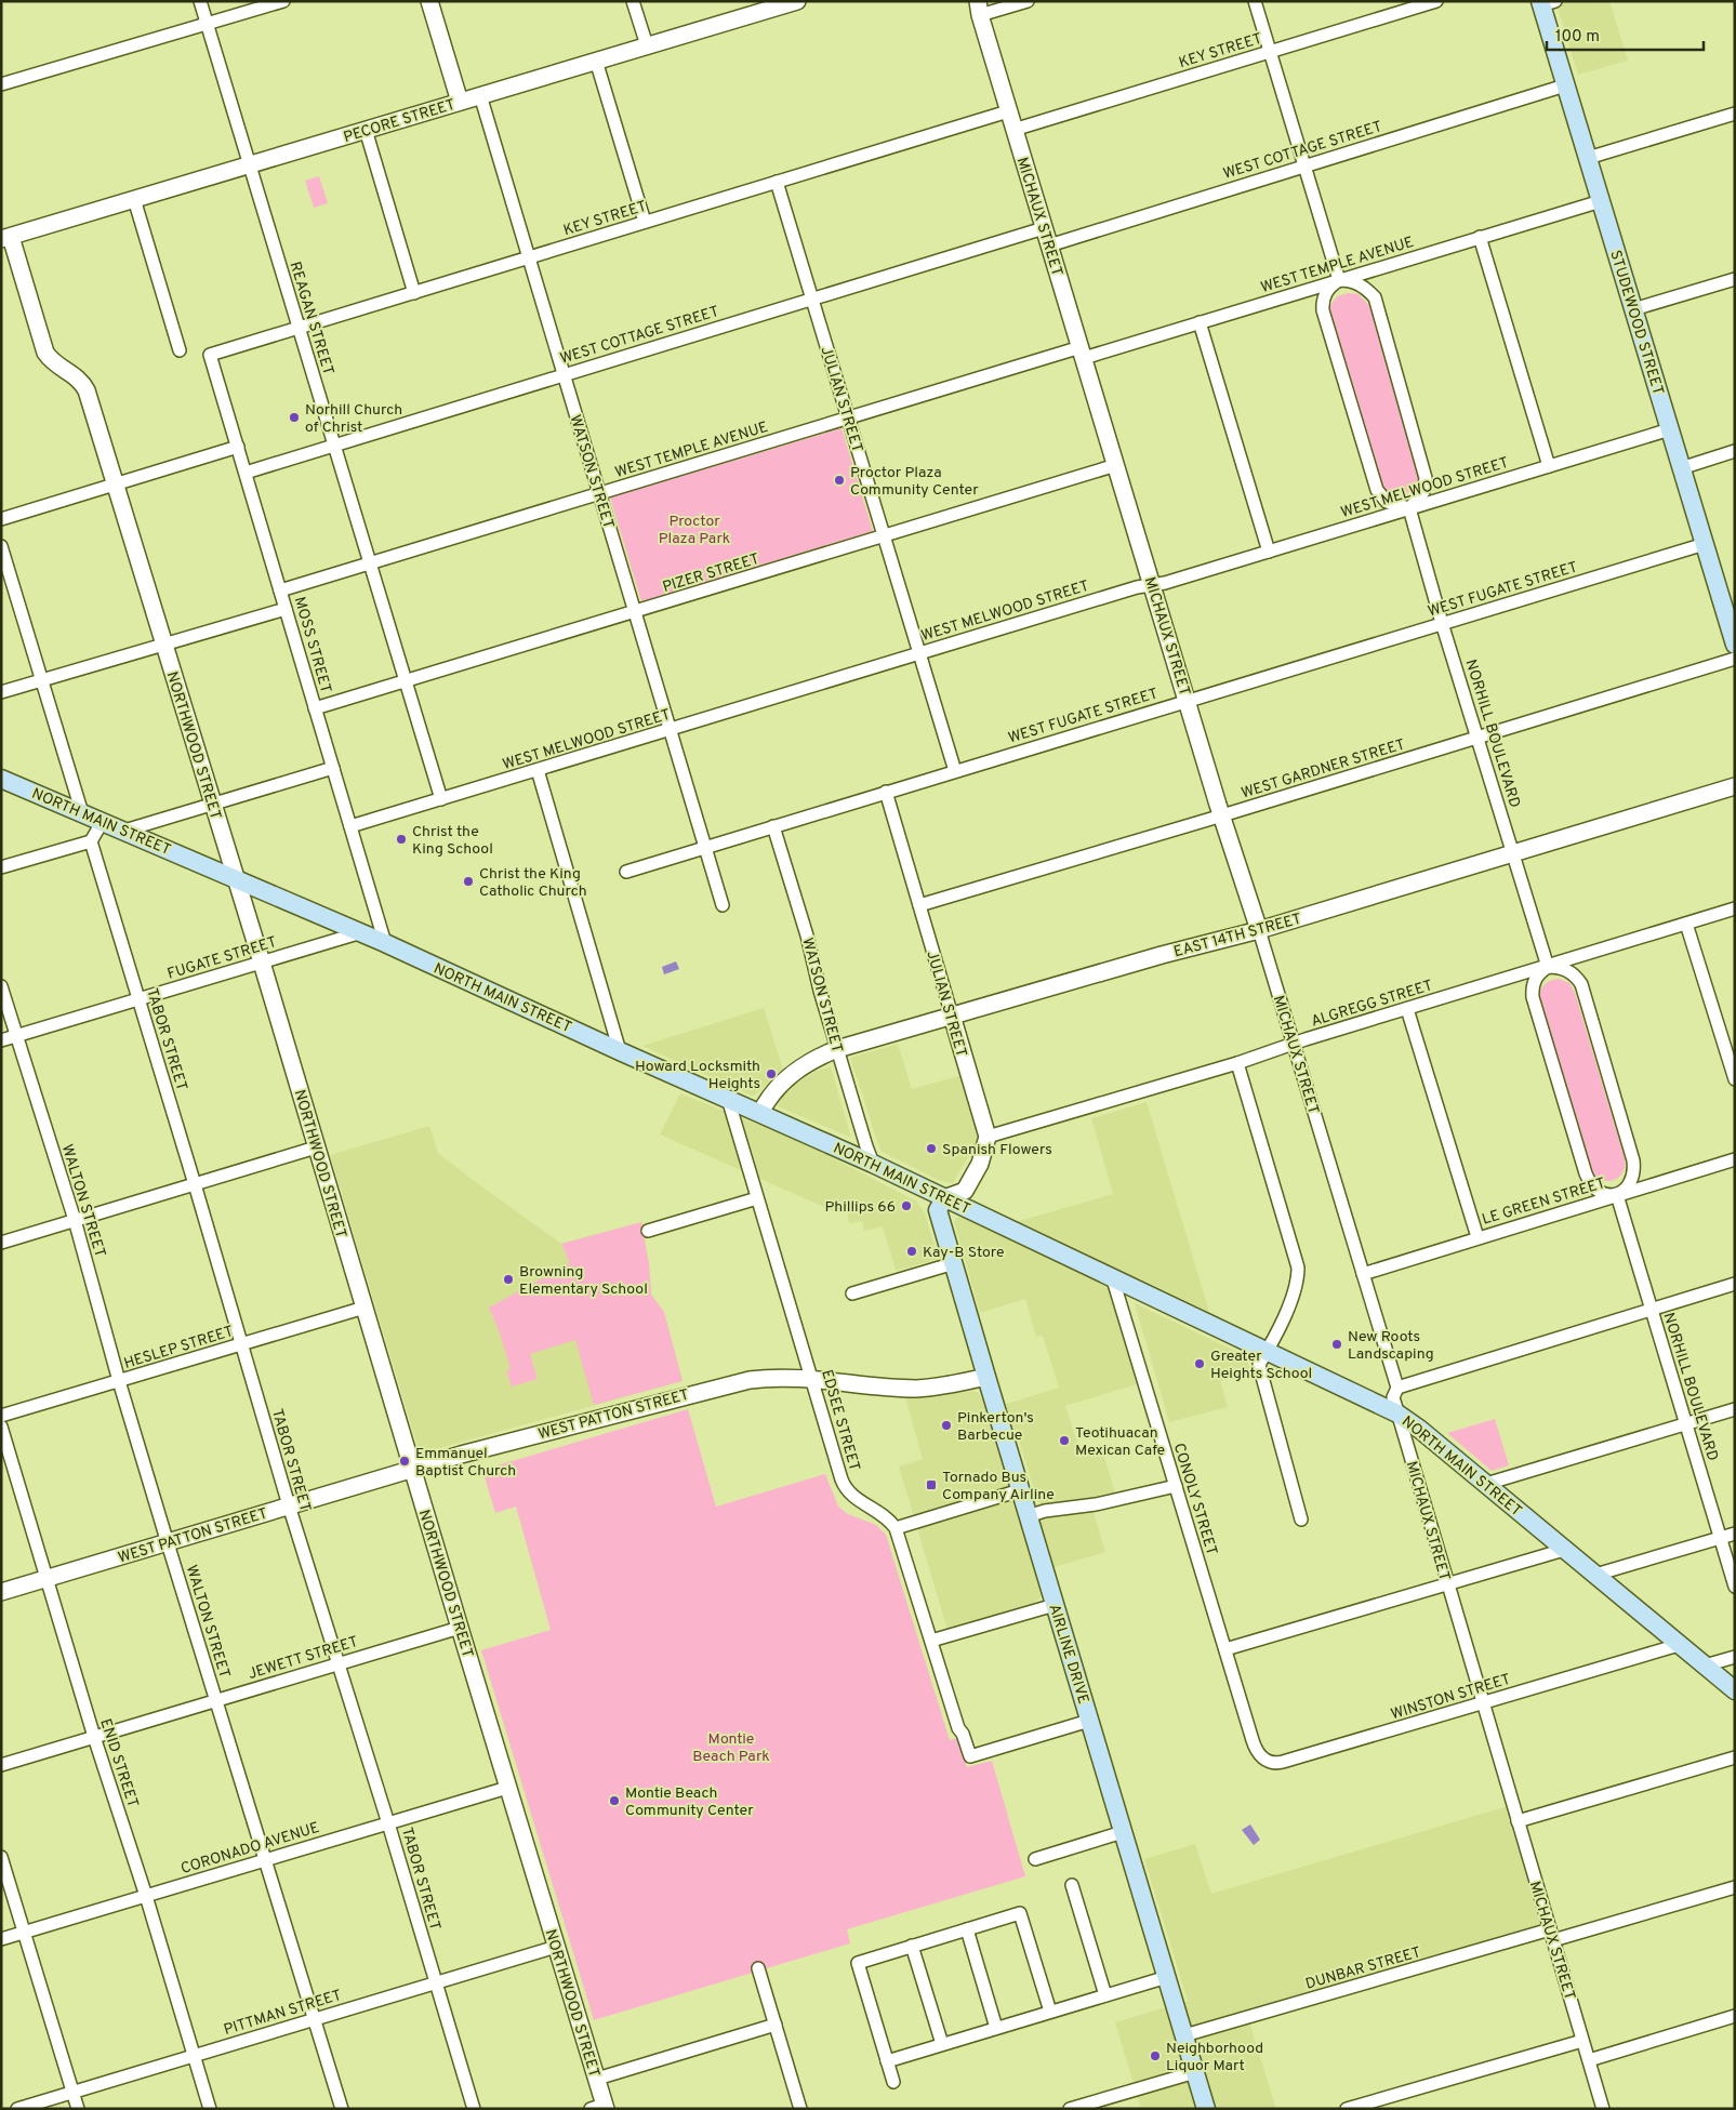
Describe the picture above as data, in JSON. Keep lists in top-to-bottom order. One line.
{"streets":{"main road":["STUDEWOOD STREET","NORTH MAIN STREET","AIRLINE DRIVE"],"street":["KEY STREET","PECORE STREET","WEST COTTAGE STREET","MICHAUX STREET","WEST TEMPLE AVENUE","REAGAN STREET","JULIAN STREET","WATSON STREET","WEST MELWOOD STREET","PIZER STREET","WEST FUGATE STREET","MOSS STREET","NORHILL BOULEVARD","NORTHWOOD STREET","WEST GARDNER STREET","EAST 14TH STREET","FUGATE STREET","ALGREGG STREET","TABOR STREET","WALTON STREET","LE GREEN STREET","HESLEP STREET","WEST PATTON STREET","EDSEE STREET","CONOLY STREET","JEWETT STREET","WINSTON STREET","ENID STREET","CORONADO AVENUE","DUNBAR STREET","PITTMAN STREET"]},"crossings":[["KEY STREET","MICHAUX STREET"],["KEY STREET","REAGAN STREET"],["KEY STREET","JULIAN STREET"],["KEY STREET","WATSON STREET"],["KEY STREET","MOSS STREET"],["PECORE STREET","REAGAN STREET"],["PECORE STREET","WATSON STREET"],["PECORE STREET","NORTHWOOD STREET"],["WEST COTTAGE STREET","MICHAUX STREET"],["WEST COTTAGE STREET","REAGAN STREET"],["WEST COTTAGE STREET","STUDEWOOD STREET"],["WEST COTTAGE STREET","JULIAN STREET"],["WEST COTTAGE STREET","WATSON STREET"],["WEST COTTAGE STREET","MOSS STREET"],["MICHAUX STREET","WEST TEMPLE AVENUE"],["MICHAUX STREET","WEST MELWOOD STREET"],["MICHAUX STREET","PIZER STREET"],["MICHAUX STREET","WEST FUGATE STREET"],["MICHAUX STREET","WEST GARDNER STREET"],["MICHAUX STREET","NORTH MAIN STREET"],["MICHAUX STREET","EAST 14TH STREET"],["MICHAUX STREET","ALGREGG STREET"],["MICHAUX STREET","LE GREEN STREET"],["MICHAUX STREET","WINSTON STREET"],["MICHAUX STREET","DUNBAR STREET"],["WEST TEMPLE AVENUE","REAGAN STREET"],["WEST TEMPLE AVENUE","STUDEWOOD STREET"],["WEST TEMPLE AVENUE","JULIAN STREET"],["WEST TEMPLE AVENUE","WATSON STREET"],["WEST TEMPLE AVENUE","MOSS STREET"],["REAGAN STREET","WEST MELWOOD STREET"],["REAGAN STREET","PIZER STREET"],["STUDEWOOD STREET","WEST MELWOOD STREET"],["STUDEWOOD STREET","WEST FUGATE STREET"],["JULIAN STREET","WEST MELWOOD STREET"],["JULIAN STREET","PIZER STREET"],["JULIAN STREET","WEST FUGATE STREET"],["JULIAN STREET","WEST GARDNER STREET"],["JULIAN STREET","EAST 14TH STREET"],["JULIAN STREET","ALGREGG STREET"],["WATSON STREET","WEST MELWOOD STREET"],["WATSON STREET","PIZER STREET"],["WATSON STREET","WEST FUGATE STREET"],["WATSON STREET","NORTH MAIN STREET"],["WATSON STREET","EAST 14TH STREET"],["WEST MELWOOD STREET","MOSS STREET"],["WEST MELWOOD STREET","NORHILL BOULEVARD"],["PIZER STREET","MOSS STREET"],["WEST FUGATE STREET","NORHILL BOULEVARD"],["MOSS STREET","NORTH MAIN STREET"],["NORHILL BOULEVARD","WEST GARDNER STREET"],["NORHILL BOULEVARD","EAST 14TH STREET"],["NORHILL BOULEVARD","ALGREGG STREET"],["NORHILL BOULEVARD","LE GREEN STREET"],["NORTHWOOD STREET","NORTH MAIN STREET"],["NORTHWOOD STREET","FUGATE STREET"],["NORTHWOOD STREET","HESLEP STREET"],["NORTHWOOD STREET","WEST PATTON STREET"],["NORTHWOOD STREET","JEWETT STREET"],["NORTHWOOD STREET","CORONADO AVENUE"],["NORTHWOOD STREET","PITTMAN STREET"],["NORTH MAIN STREET","EAST 14TH STREET"],["NORTH MAIN STREET","FUGATE STREET"],["NORTH MAIN STREET","EDSEE STREET"],["NORTH MAIN STREET","CONOLY STREET"],["NORTH MAIN STREET","AIRLINE DRIVE"],["NORTH MAIN STREET","WINSTON STREET"],["FUGATE STREET","TABOR STREET"],["FUGATE STREET","WALTON STREET"],["TABOR STREET","HESLEP STREET"],["TABOR STREET","WEST PATTON STREET"],["TABOR STREET","JEWETT STREET"],["TABOR STREET","CORONADO AVENUE"],["TABOR STREET","PITTMAN STREET"],["WALTON STREET","HESLEP STREET"],["WALTON STREET","WEST PATTON STREET"],["WALTON STREET","JEWETT STREET"],["WALTON STREET","CORONADO AVENUE"],["WALTON STREET","PITTMAN STREET"],["WEST PATTON STREET","EDSEE STREET"],["WEST PATTON STREET","AIRLINE DRIVE"],["WEST PATTON STREET","ENID STREET"],["CONOLY STREET","WINSTON STREET"],["AIRLINE DRIVE","DUNBAR STREET"],["JEWETT STREET","ENID STREET"],["ENID STREET","CORONADO AVENUE"],["ENID STREET","PITTMAN STREET"]],"parks":["Proctor Plaza Park","Montie Beach Park"],"places":{"other":["Norhill Church of Christ","Proctor Plaza Community Center","Christ the King School","Christ the King Catholic Church","Howard Locksmith Heights","Spanish Flowers","Phillips 66","Kay-B Store","Browning Elementary School","New Roots Landscaping","Greater Heights School","Pinkerton's Barbecue","Teotihuacan Mexican Cafe","Emmanuel Baptist Church","Montie Beach Community Center","Neighborhood Liquor Mart"],"transit":["Tornado Bus Company Airline"]},"scale_bar":"100 m"}
